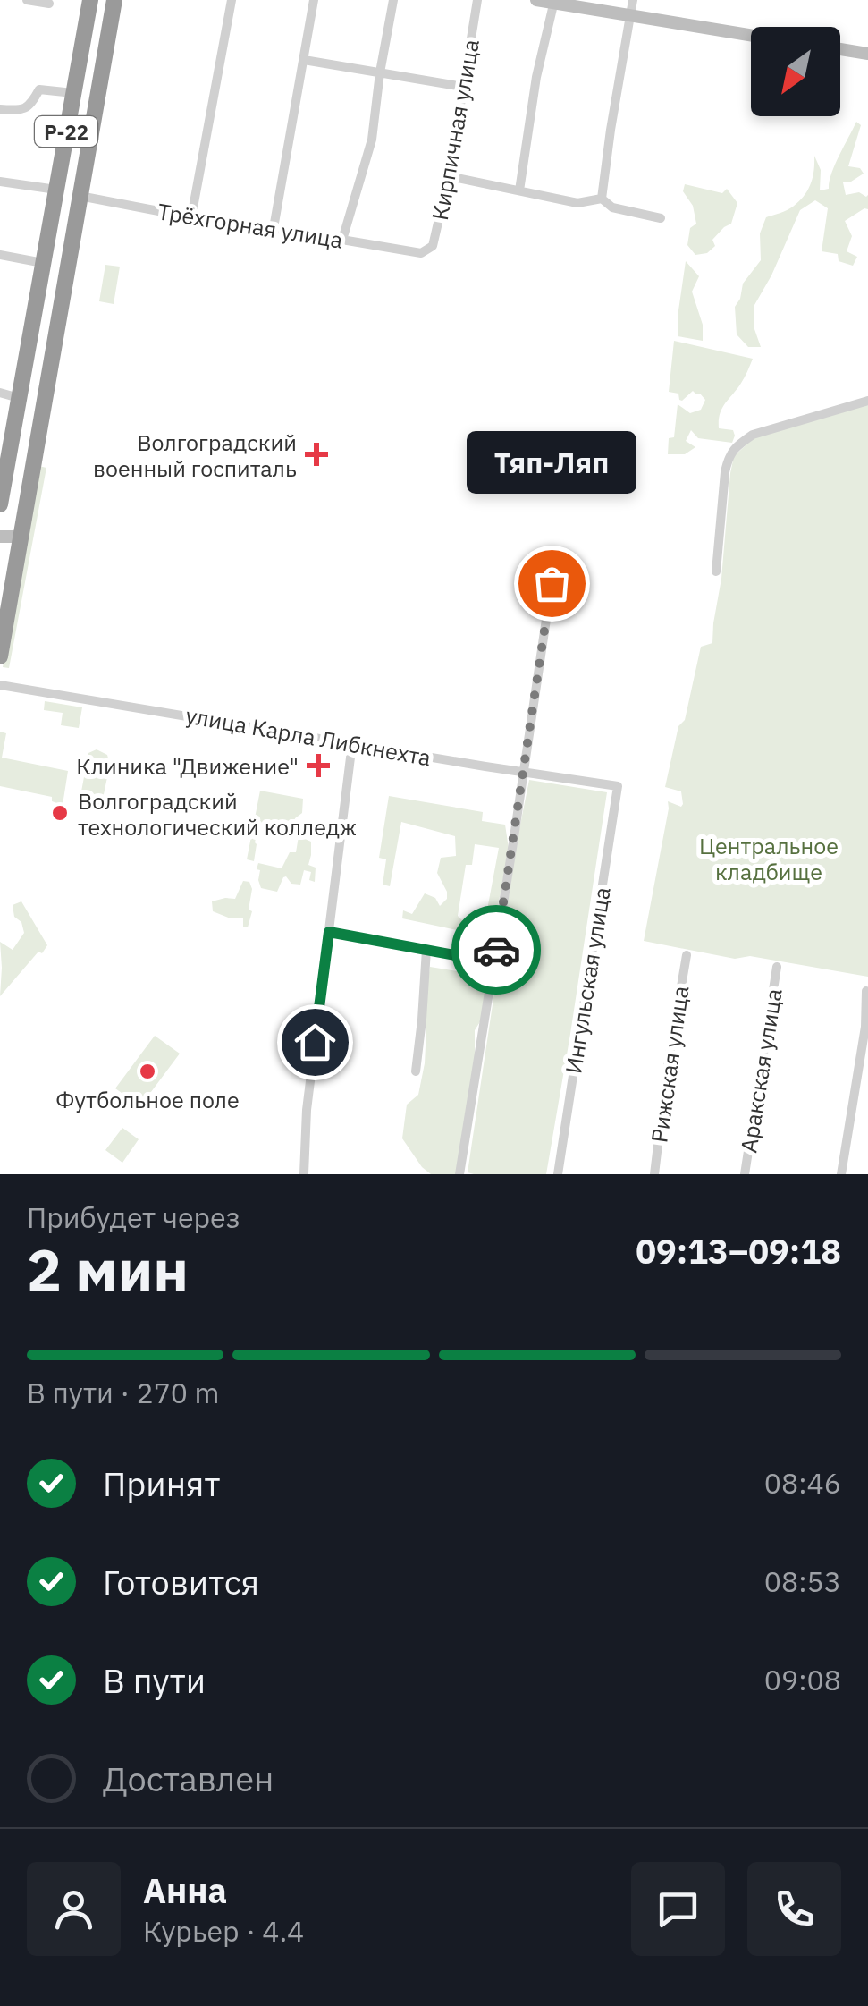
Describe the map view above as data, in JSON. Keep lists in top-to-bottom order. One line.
{"streets":{"highway":["Р-22"],"street":["Кирпичная улица","Трёхгорная улица","улица Карла Либкнехта","Ингульская улица","Рижская улица","Аракская улица"]},"crossings":[["Кирпичная улица","Трёхгорная улица"],["Р-22","Трёхгорная улица"],["улица Карла Либкнехта","Ингульская улица"]],"parks":["Центральное кладбище"],"places":{"health":["Волгоградский военный госпиталь","Клиника \"Движение\""],"other":["Тяп-Ляп","Волгоградский технологический колледж","Футбольное поле"]},"north":"bottom left","page":{"bubble":"Тяп-Ляп","heading":["2 мин","Прибудет через","09:13–09:18"],"panel":["Анна","Курьер · 4.4"],"bar":"В пути · 270 m","list":[["Принят","08:46"],["Готовится","08:53"],["В пути","09:08"],"Доставлен"]}}
